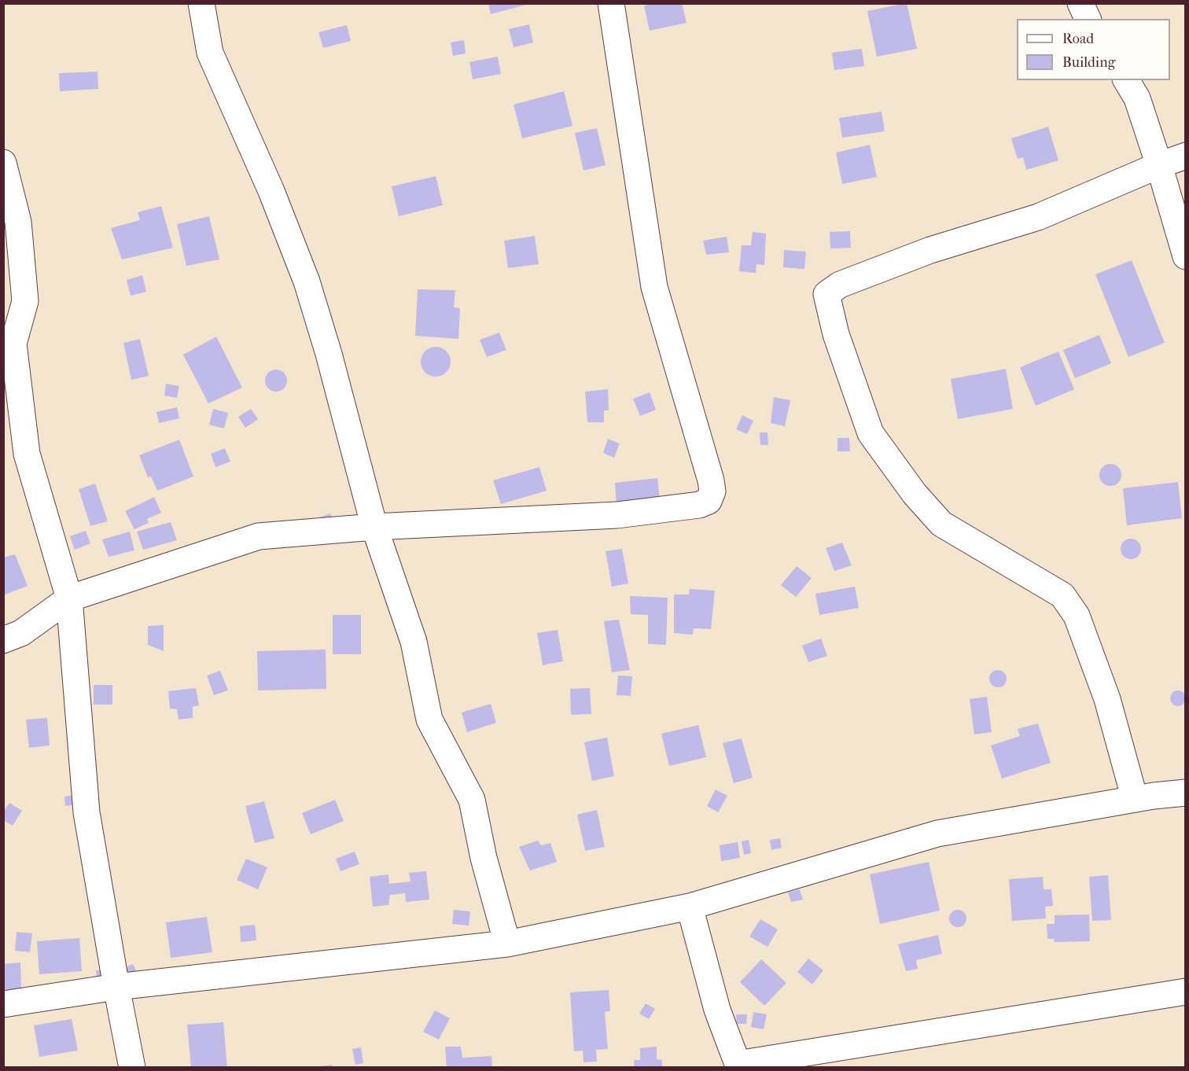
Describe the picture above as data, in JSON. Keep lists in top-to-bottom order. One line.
{"legend":["Road","Building"]}
